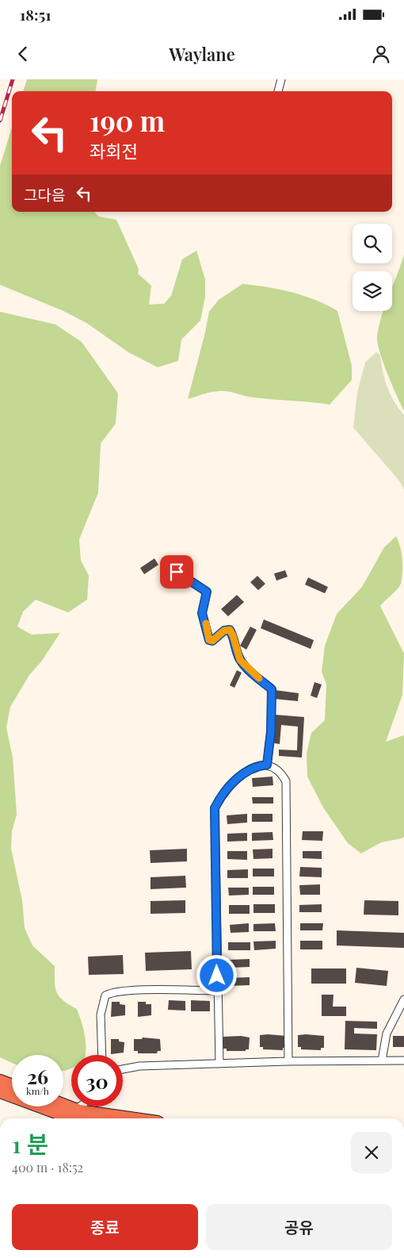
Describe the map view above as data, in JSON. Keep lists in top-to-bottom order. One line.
{"page":{"status":"18:51","header":"Waylane","turn":["190 m","좌회전"],"then":"그다음","speed":"26 km/h","limit":"30","heading":["1 분","400 m · 18:52"],"buttons":["종료","공유"]}}
